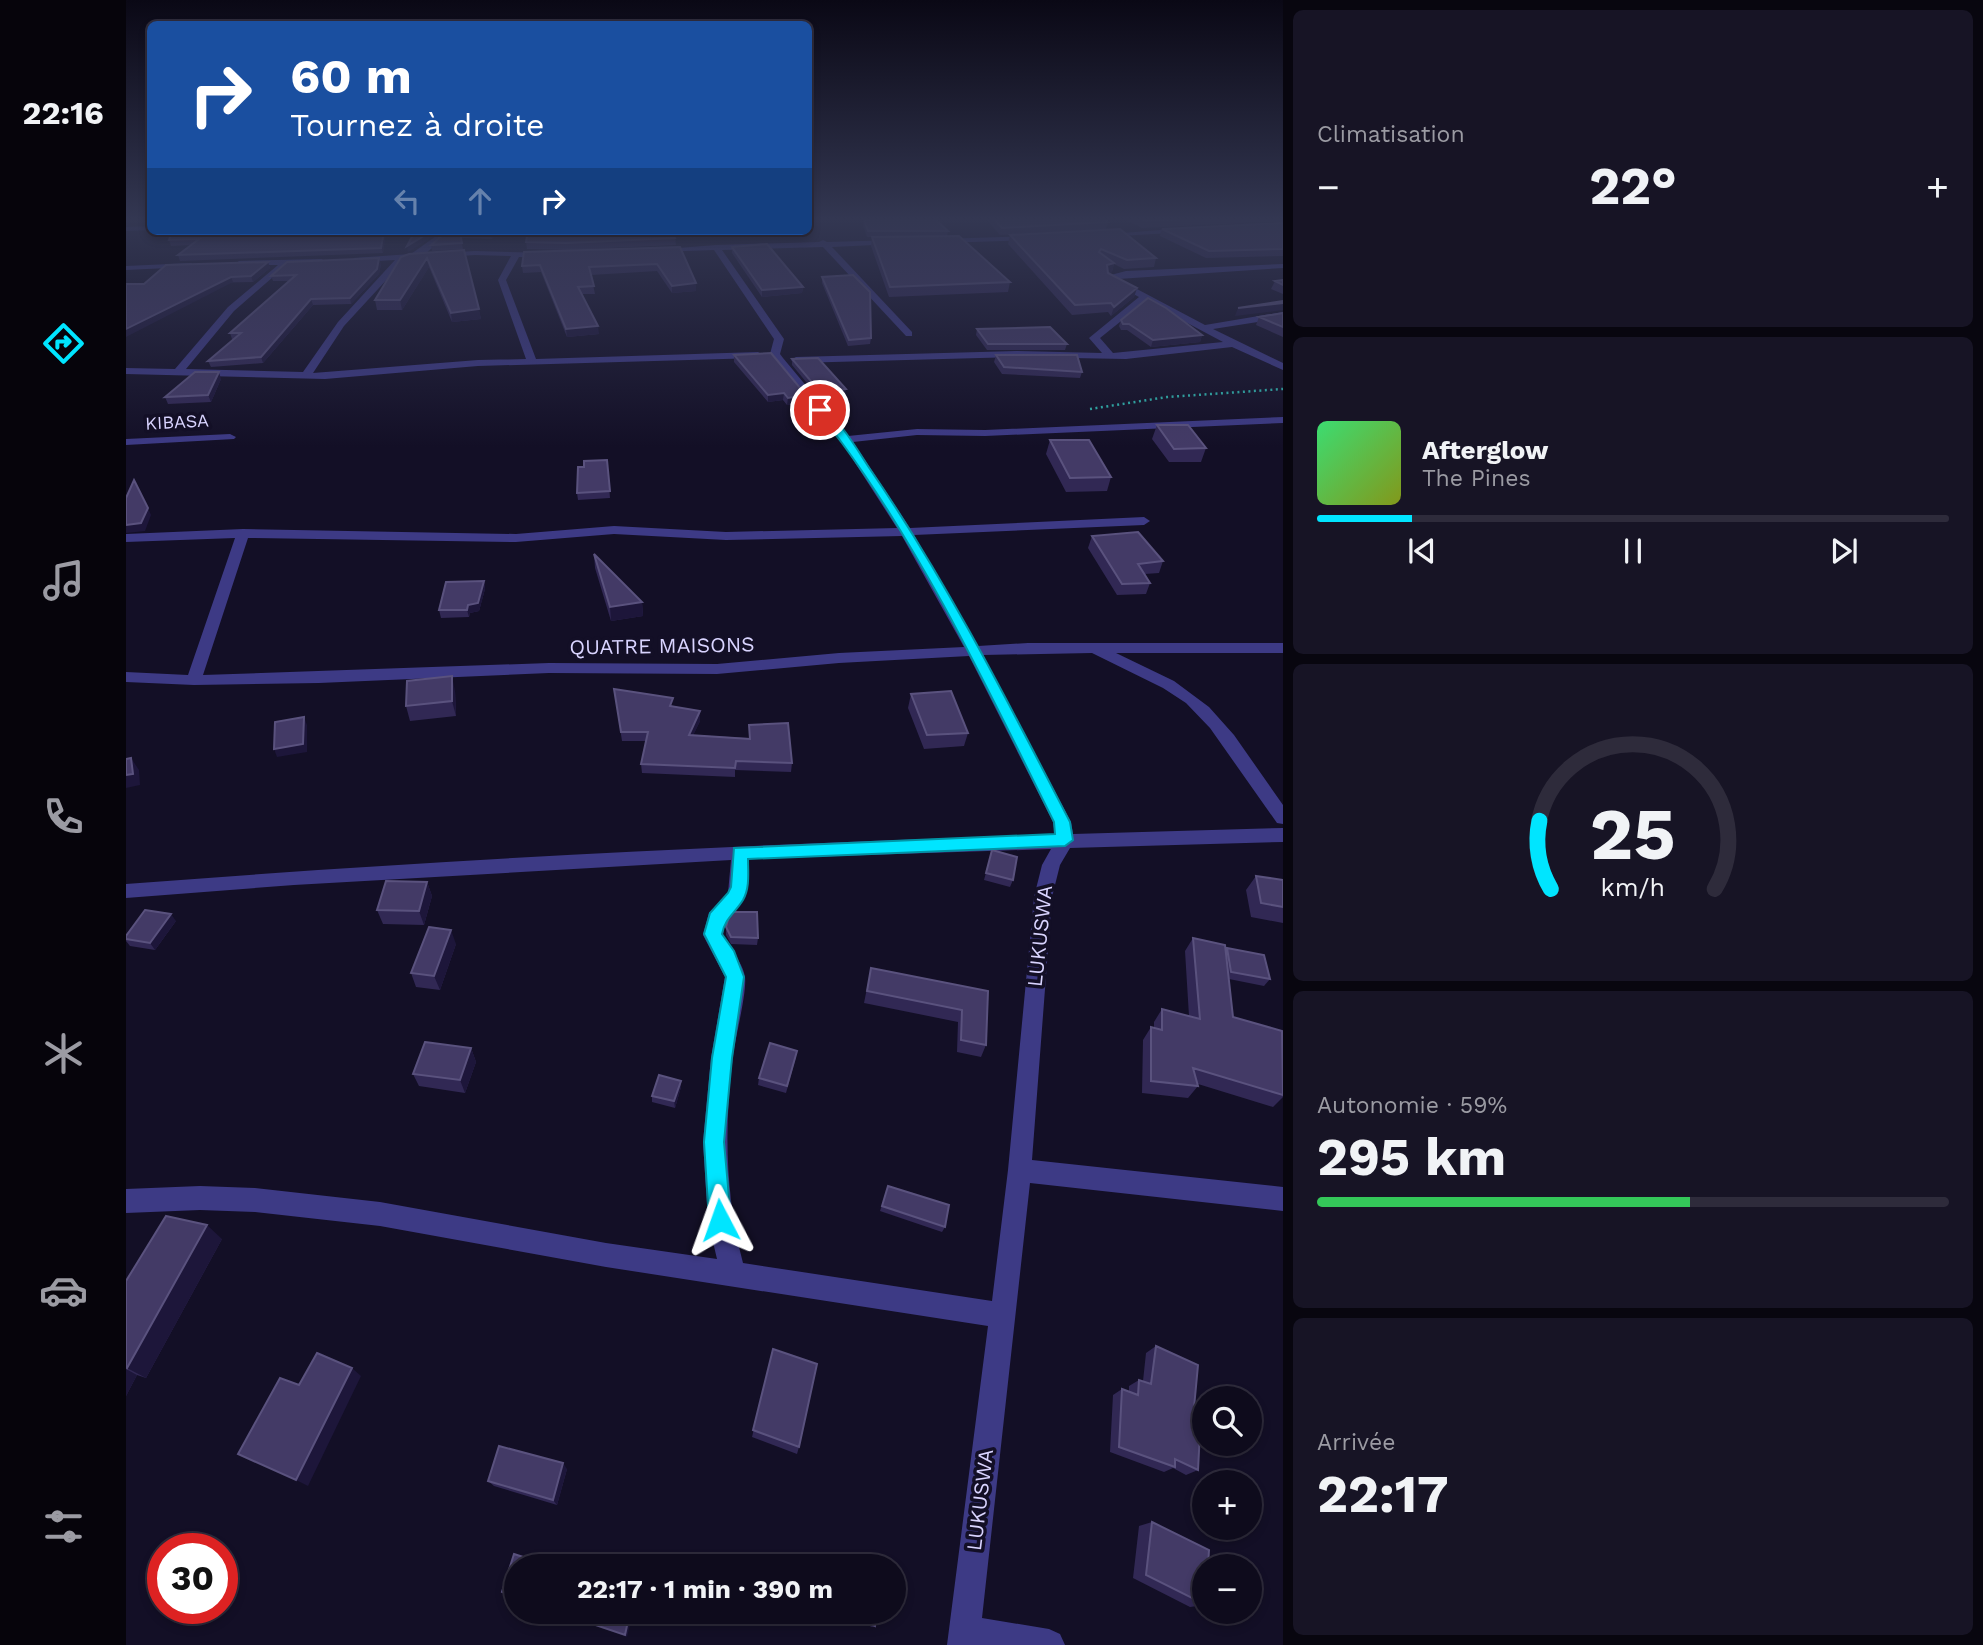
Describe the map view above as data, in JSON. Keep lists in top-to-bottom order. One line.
{"streets":{"street":["KIBASA","QUATRE MAISONS","LUKUSWA"]},"page":{"tabs":"22:16","tile":["Climatisation",["Autonomie · 59%","295 km"],["Arrivée","22:17"]],"turn":["60 m","Tournez à droite"],"heat":["−","22°","+"],"song":["Afterglow","The Pines"],"map_buttons":["+","−"],"limit":"30","trip":"22:17 · 1 min · 390 m","gauge":["25","km/h"]}}
